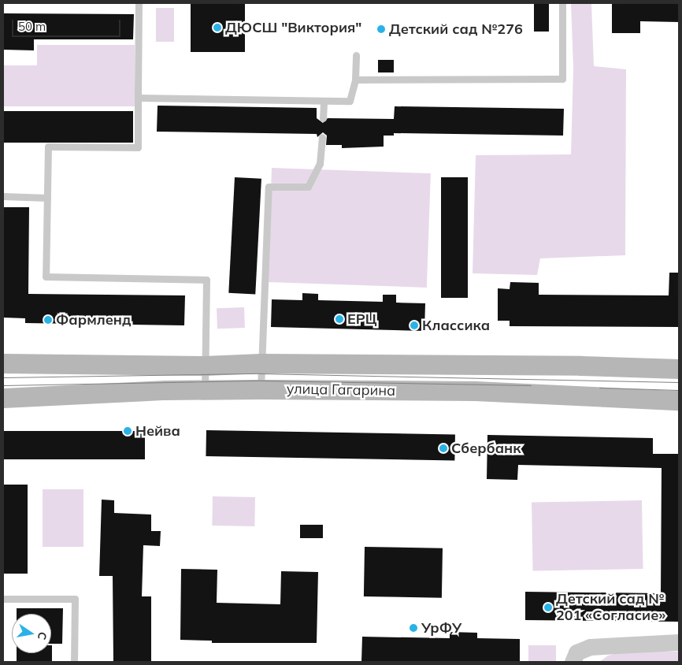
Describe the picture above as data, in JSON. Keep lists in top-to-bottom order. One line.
{"streets":{"main road":["улица Гагарина"]},"places":["ДЮСШ \"Виктория\"","Детский сад №276","ЕРЦ","Фармленд","Классика","Нейва","Сбербанк","Детский сад № 201 «Согласие»","УрФУ"],"scale_bar":"50 m","north":"right"}
